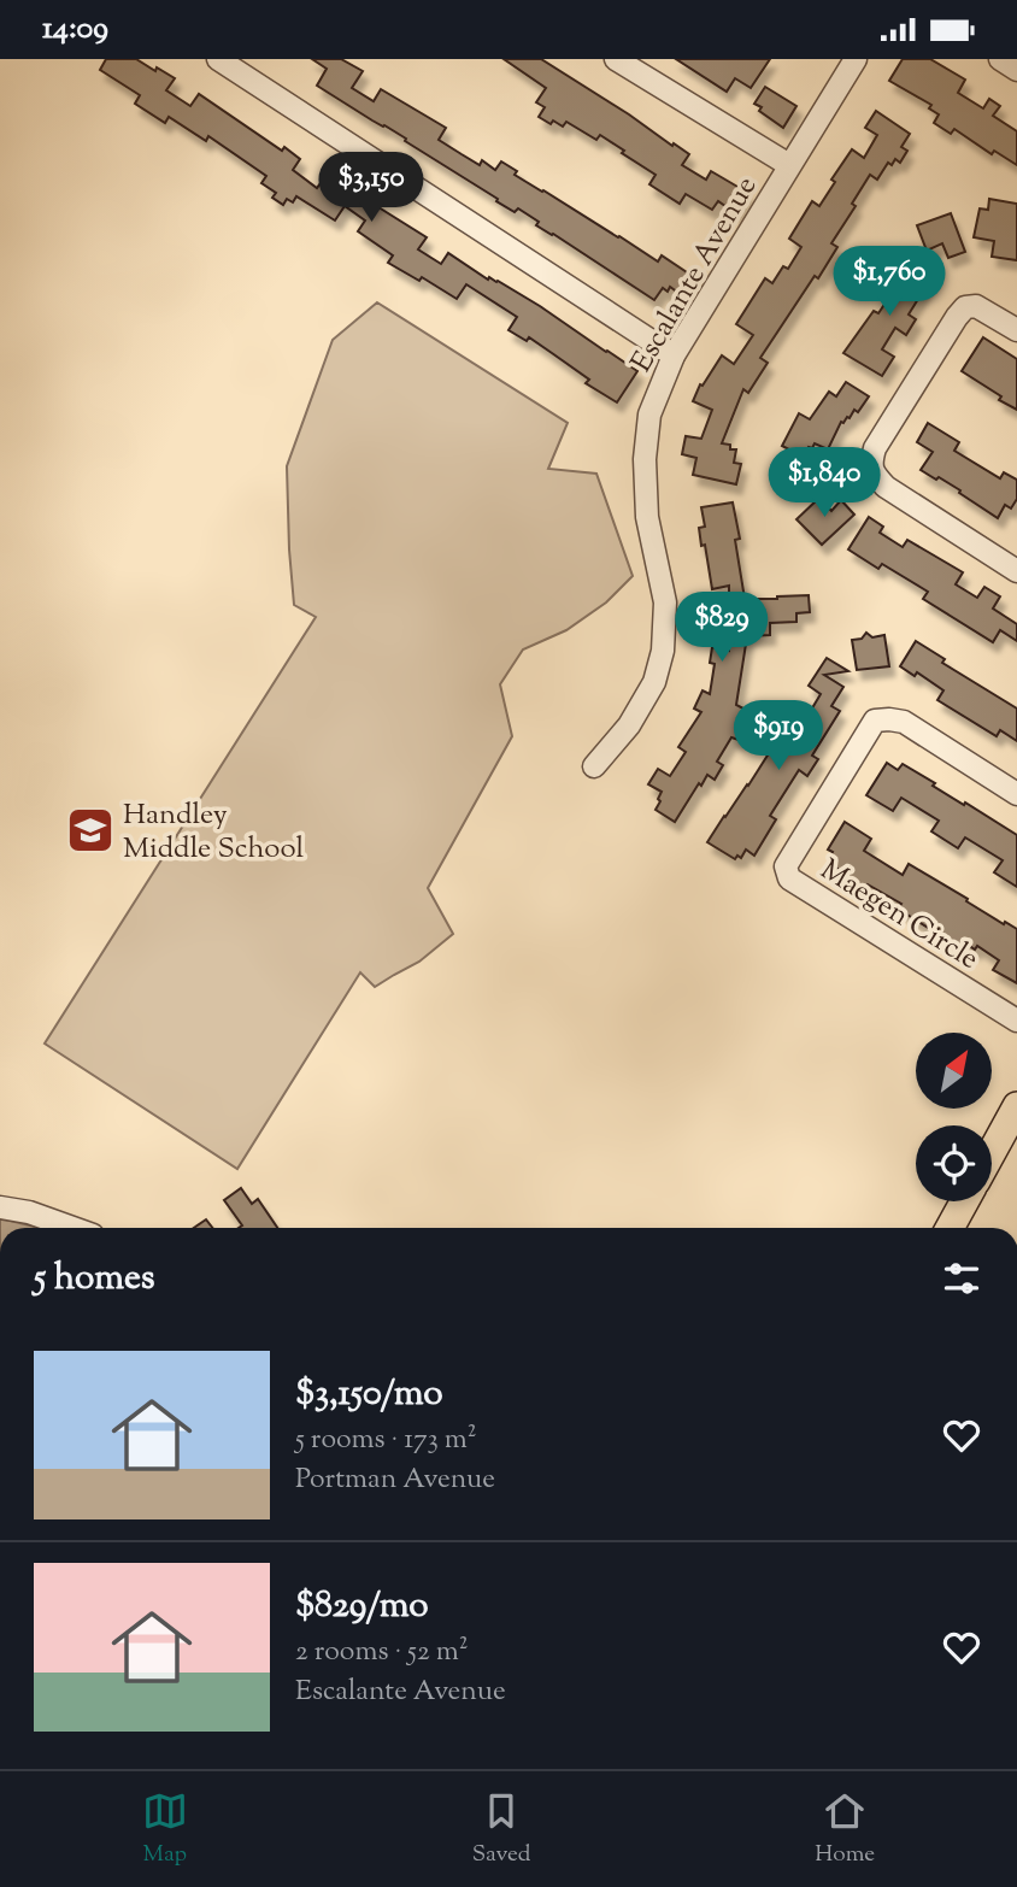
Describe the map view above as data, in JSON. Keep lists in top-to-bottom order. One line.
{"streets":{"street":["Escalante Avenue","Maegen Circle"]},"places":{"school or university":["Handley Middle School"]},"north":"top right","page":{"status":"14:09","price":["$3,150","$1,760","$1,840","$829","$919"],"heading":"5 homes","list":[{"name":"$3,150/mo","note":"5 rooms · 173 m² · Portman Avenue"},{"name":"$829/mo","note":"2 rooms · 52 m² · Escalante Avenue"}],"tabs":["Map","Saved","Home"]}}
